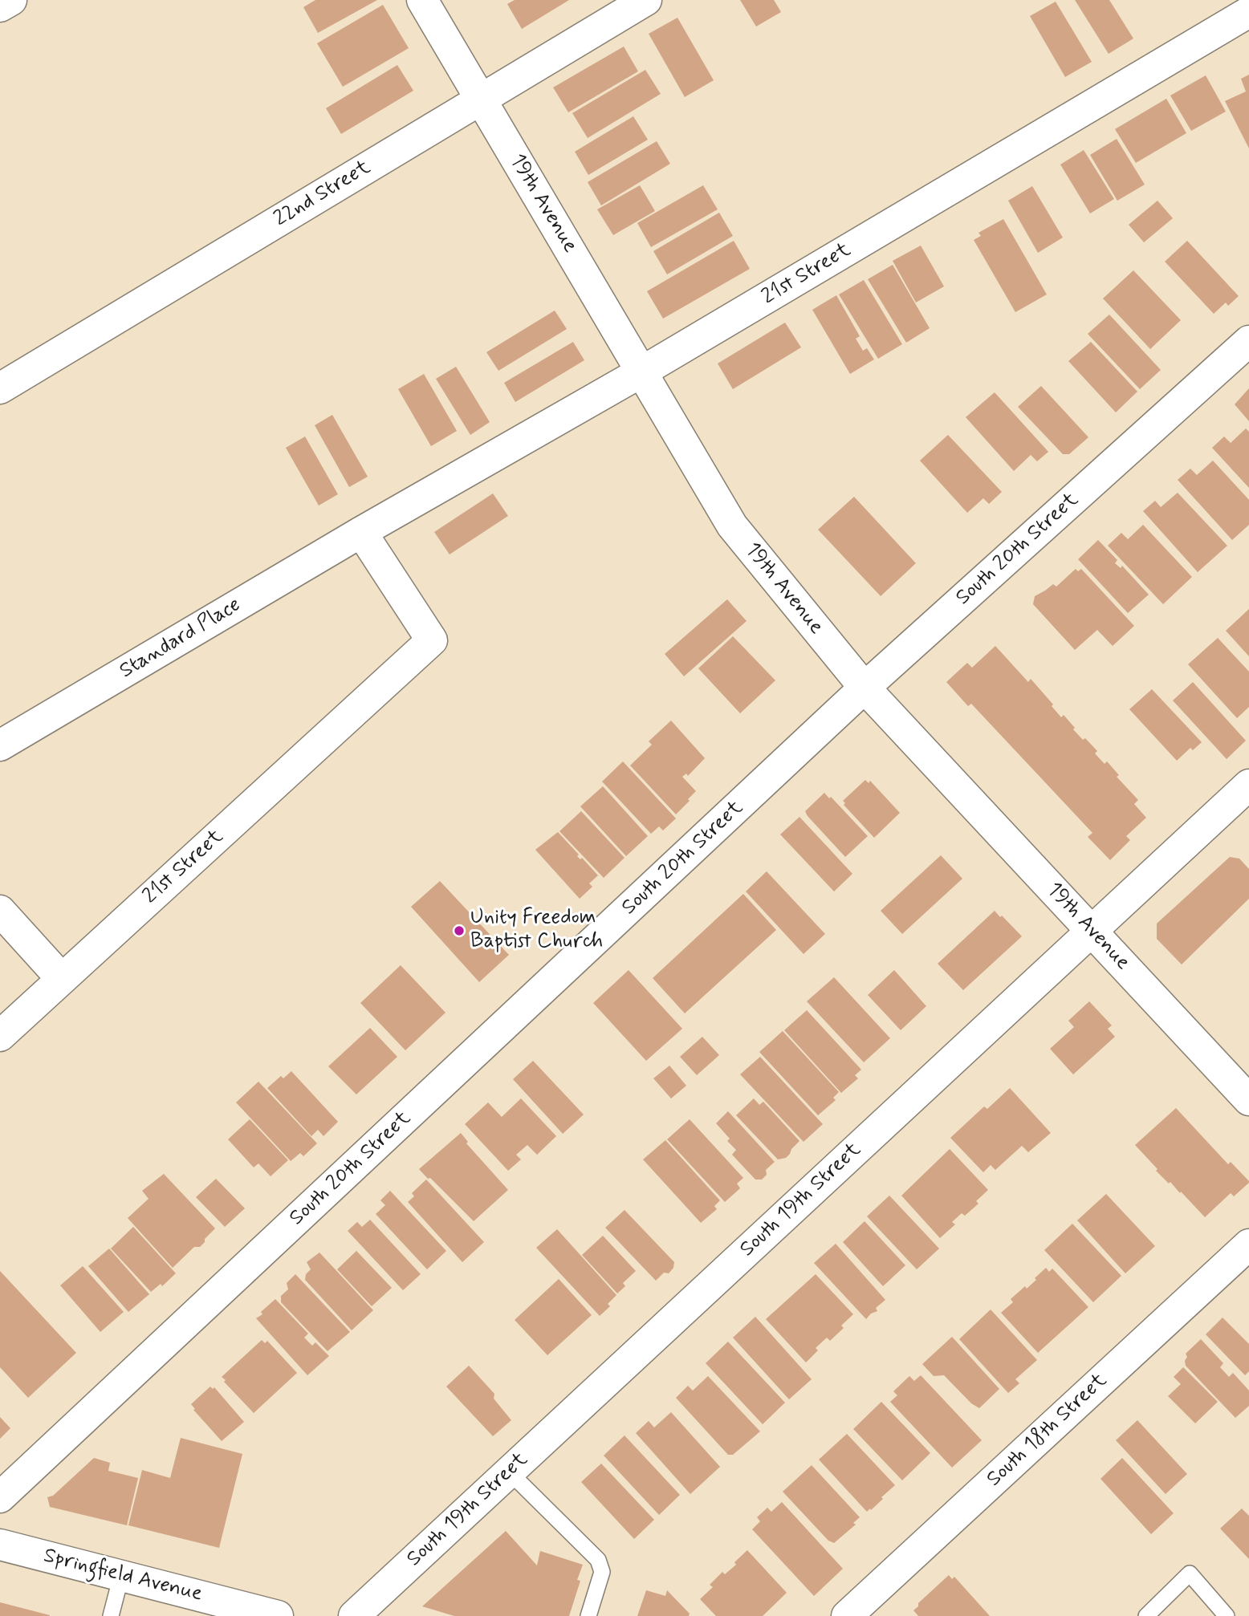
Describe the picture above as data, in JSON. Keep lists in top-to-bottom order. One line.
{"streets":{"street":["22nd Street","19th Avenue","21st Street","South 20th Street","Standard Place","South 19th Street","South 18th Street","Springfield Avenue"]},"crossings":[["22nd Street","19th Avenue"],["19th Avenue","21st Street"],["19th Avenue","South 20th Street"],["19th Avenue","South 19th Street"],["21st Street","Standard Place"]],"places":["Unity Freedom Baptist Church"]}
